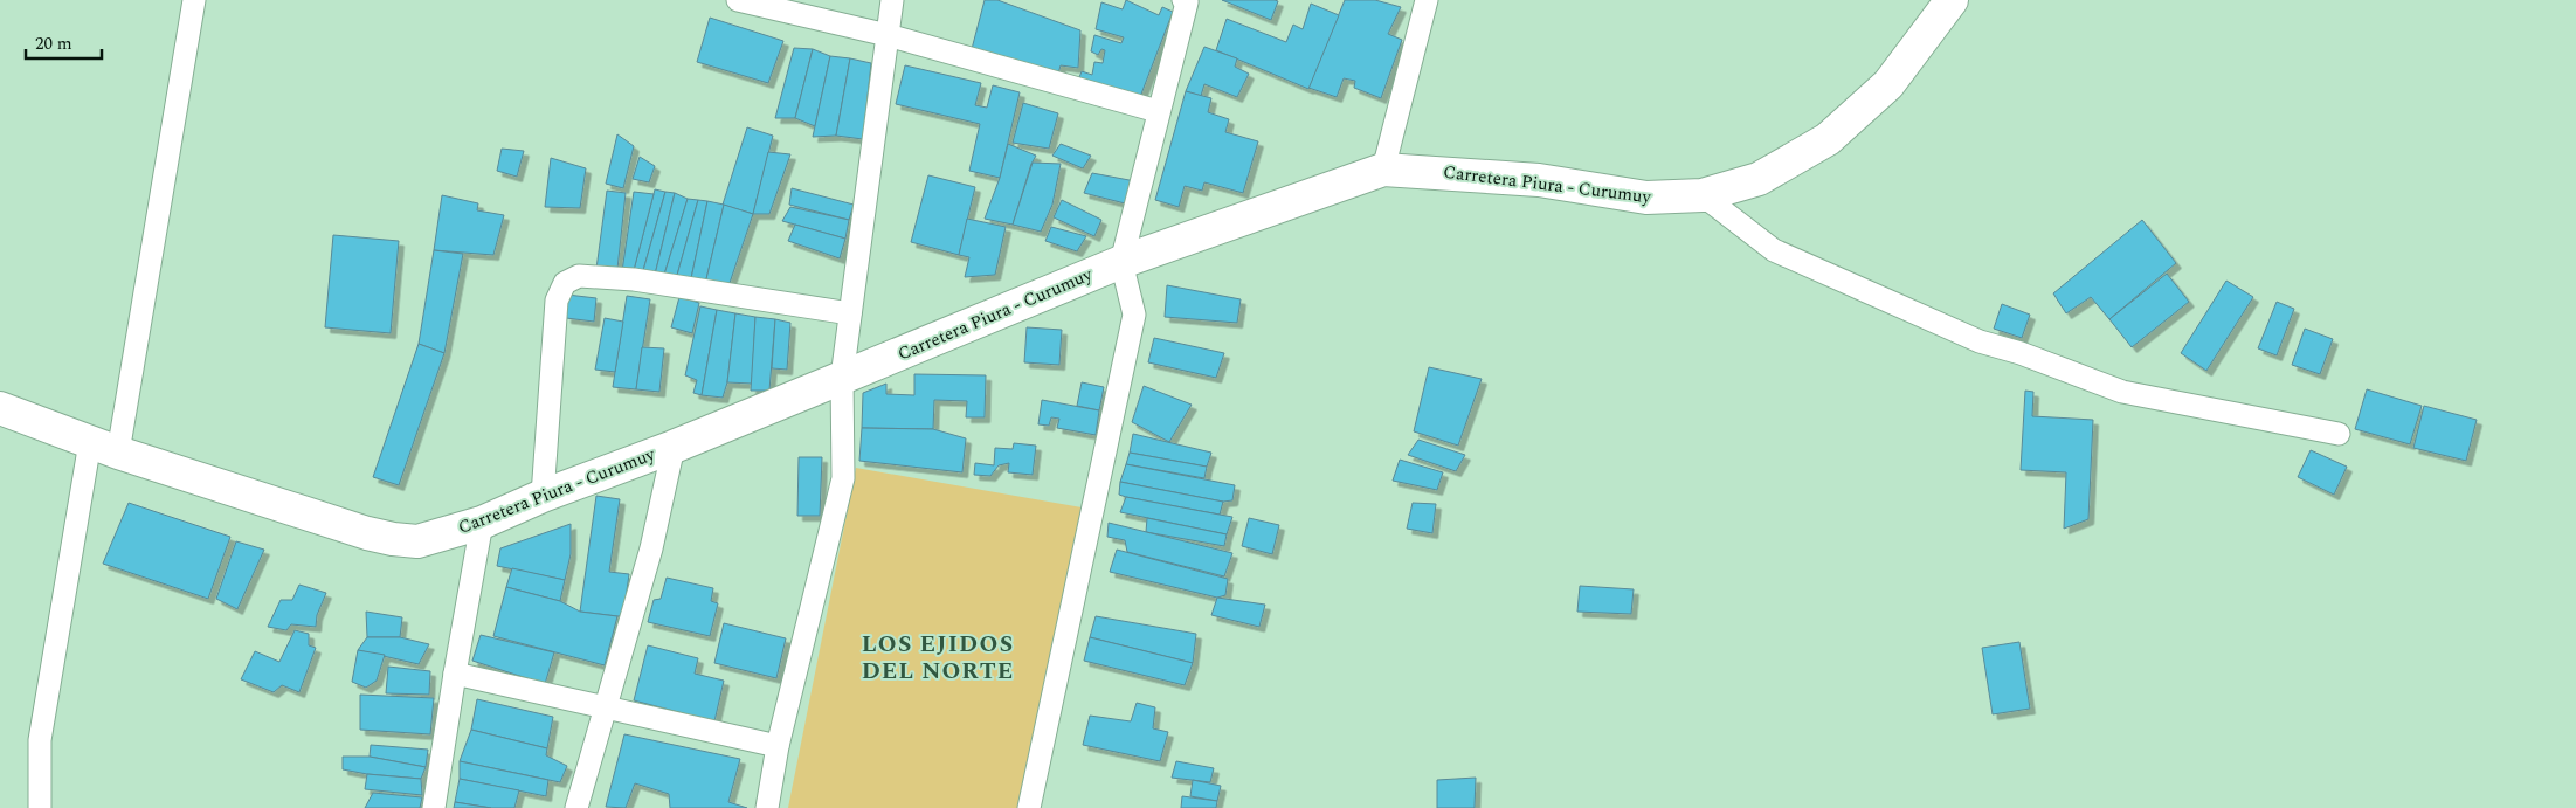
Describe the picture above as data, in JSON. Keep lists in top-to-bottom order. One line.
{"streets":{"main road":["Carretera Piura - Curumuy"]},"districts":["LOS EJIDOS DEL NORTE"],"scale_bar":"20 m"}
